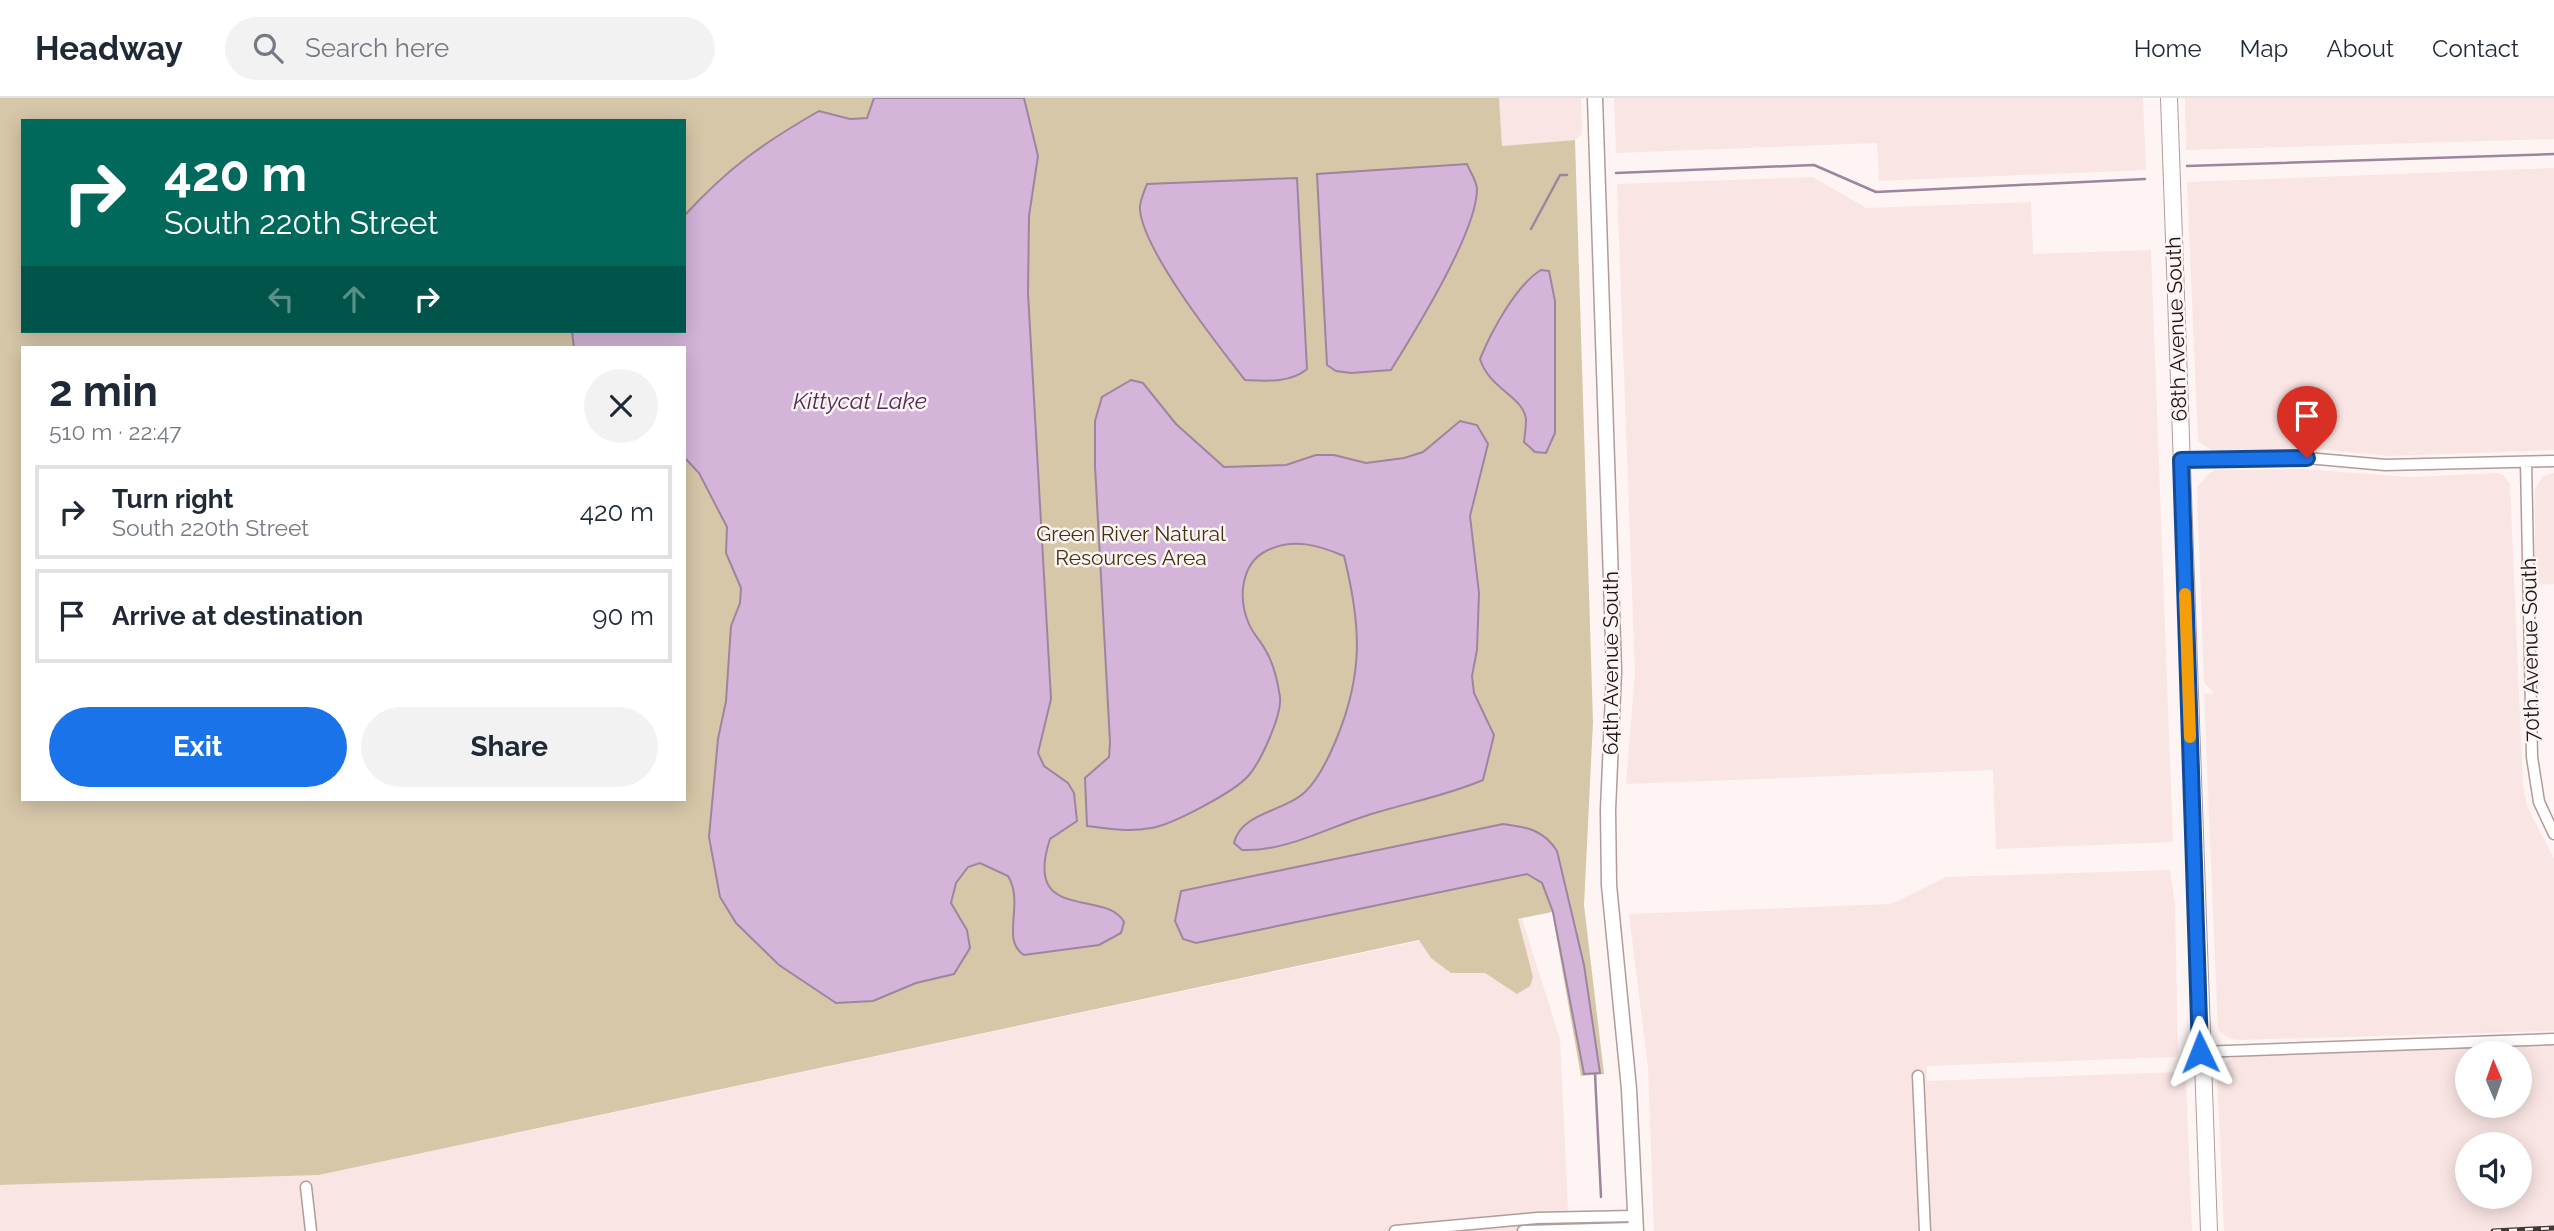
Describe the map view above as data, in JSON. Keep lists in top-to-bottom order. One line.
{"streets":{"main road":["68th Avenue South"],"street":["70th Avenue South","64th Avenue South"]},"water":["Kittycat Lake"],"parks":["Green River Natural Resources Area"],"north":"top","page":{"header":"Headway","search":"Search here","nav":["Home","Map","About","Contact"],"turn":["420 m","South 220th Street"],"heading":["2 min","510 m · 22:47"],"list":[{"name":"Turn right","note":"South 220th Street","value":"420 m"},{"name":"Arrive at destination","value":"90 m"}],"buttons":["Exit","Share"]}}
